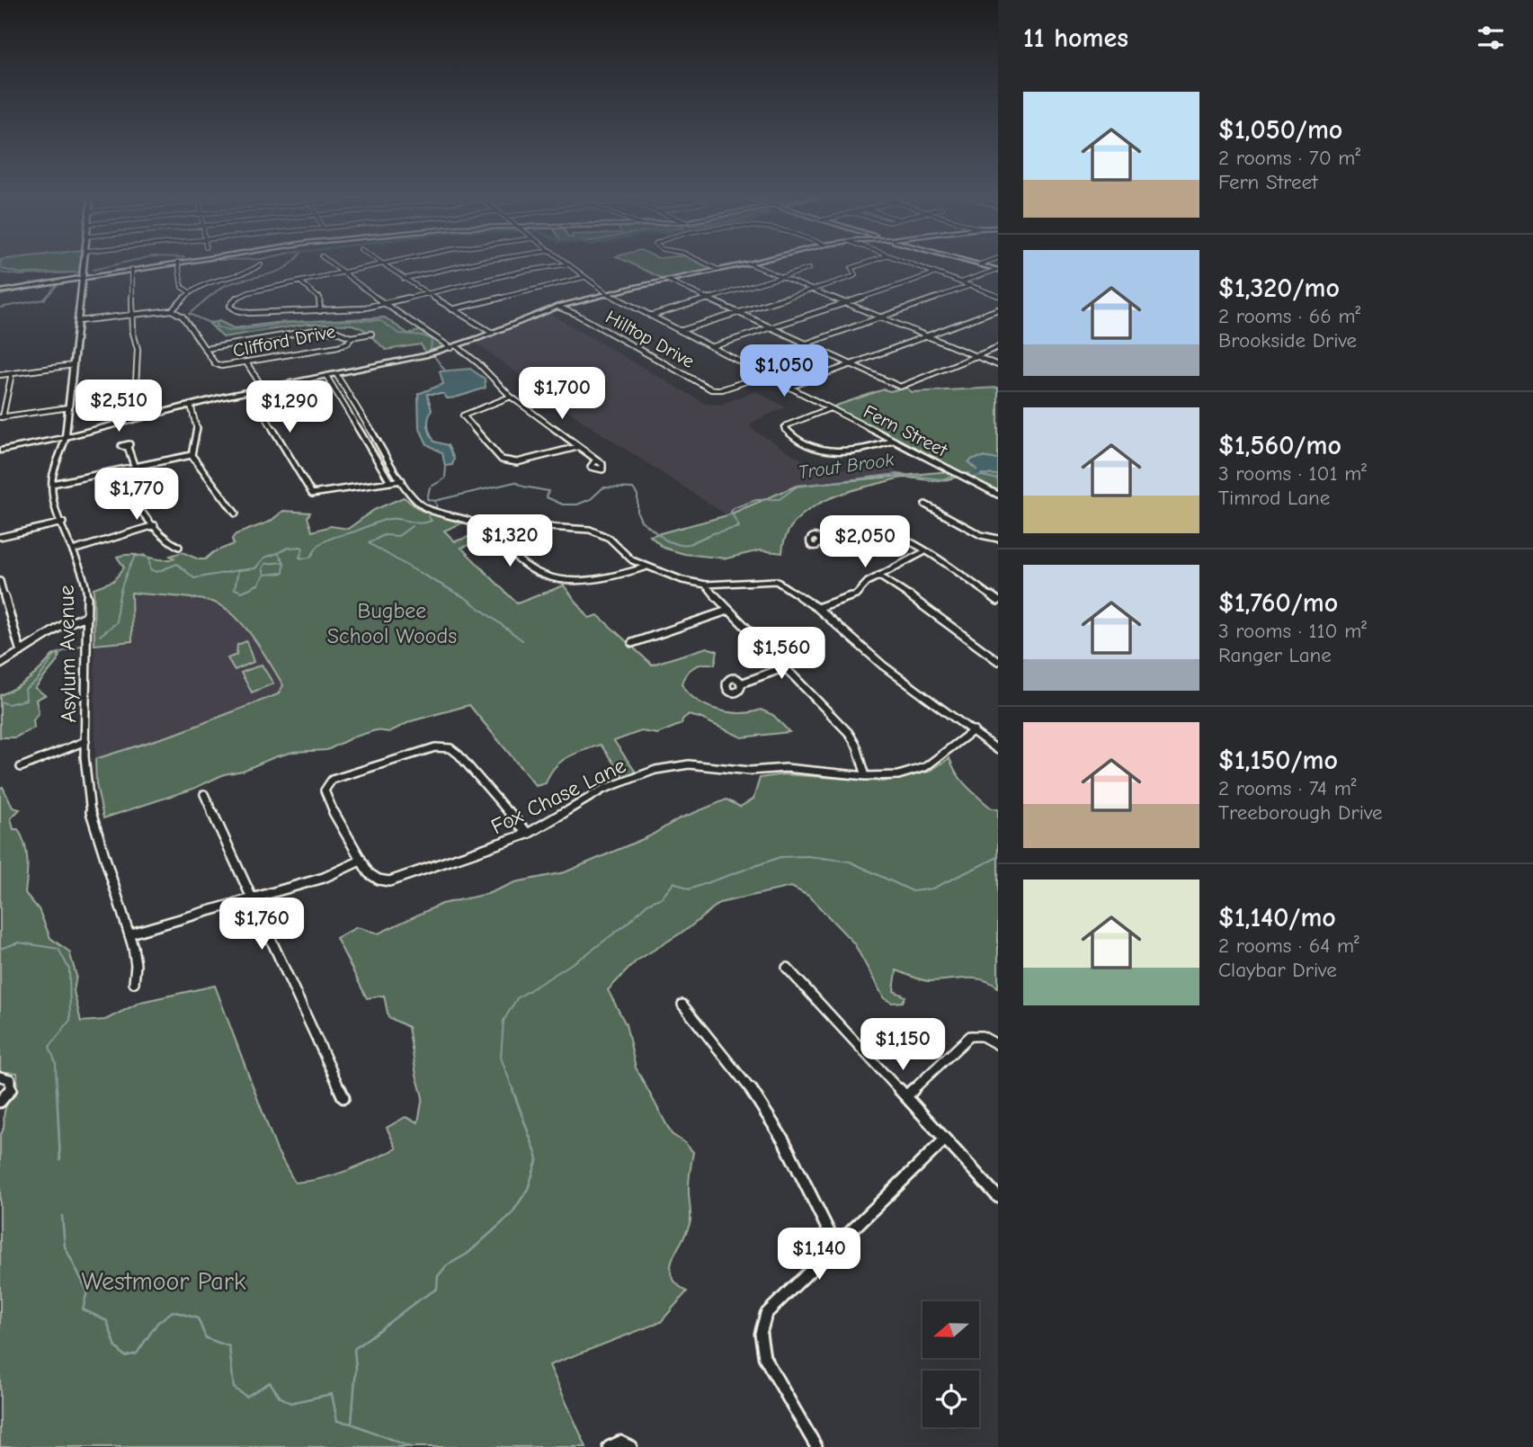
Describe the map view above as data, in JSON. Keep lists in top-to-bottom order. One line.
{"streets":{"street":["Hilltop Drive","Clifford Drive","Fern Street","Asylum Avenue","Fox Chase Lane"]},"crossings":[["Hilltop Drive","Fern Street"]],"water":["Trout Brook"],"parks":["Bugbee School Woods","Westmoor Park"],"north":"left","page":{"heading":"11 homes","list":[{"name":"$1,050/mo","note":"2 rooms · 70 m² · Fern Street"},{"name":"$1,320/mo","note":"2 rooms · 66 m² · Brookside Drive"},{"name":"$1,560/mo","note":"3 rooms · 101 m² · Timrod Lane"},{"name":"$1,760/mo","note":"3 rooms · 110 m² · Ranger Lane"},{"name":"$1,150/mo","note":"2 rooms · 74 m² · Treeborough Drive"},{"name":"$1,140/mo","note":"2 rooms · 64 m² · Claybar Drive"}],"price":["$1,050","$1,700","$2,510","$1,290","$1,770","$1,320","$2,050","$1,560","$1,760","$1,150","$1,140"]}}
